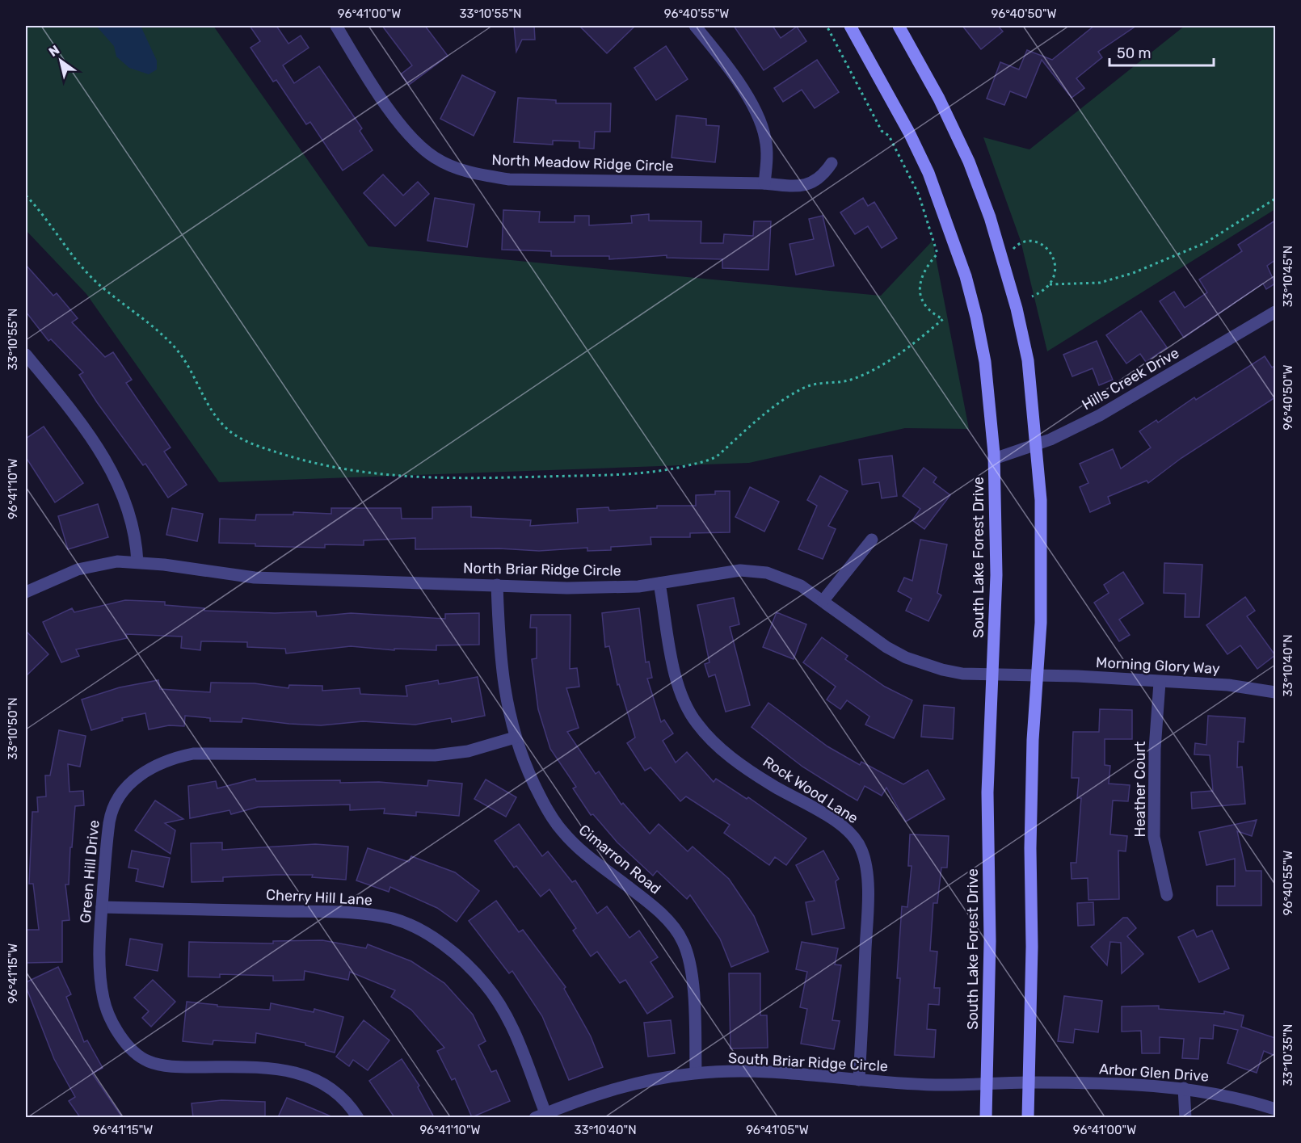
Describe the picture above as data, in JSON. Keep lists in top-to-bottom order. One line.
{"streets":{"main road":["South Lake Forest Drive"],"street":["North Meadow Ridge Circle","Hills Creek Drive","North Briar Ridge Circle","Morning Glory Way","Heather Court","Rock Wood Lane","Cimarron Road","Green Hill Drive","Cherry Hill Lane","South Briar Ridge Circle","Arbor Glen Drive"]},"crossings":[["Hills Creek Drive","South Lake Forest Drive"],["South Lake Forest Drive","North Briar Ridge Circle"],["South Lake Forest Drive","South Briar Ridge Circle"],["North Briar Ridge Circle","Morning Glory Way"],["North Briar Ridge Circle","Rock Wood Lane"],["North Briar Ridge Circle","Cimarron Road"],["Morning Glory Way","Heather Court"],["Rock Wood Lane","South Briar Ridge Circle"],["Cimarron Road","Green Hill Drive"],["Cimarron Road","South Briar Ridge Circle"],["Green Hill Drive","Cherry Hill Lane"],["Cherry Hill Lane","South Briar Ridge Circle"],["South Briar Ridge Circle","Arbor Glen Drive"]],"scale_bar":"50 m","north":"top left","coordinates":["96°41'00\"W","33°10'55\"N","96°40'55\"W","96°40'50\"W","33°10'45\"N","96°41'10\"W","33°10'40\"N","33°10'50\"N","96°41'15\"W","33°10'35\"N","96°41'05\"W"]}
